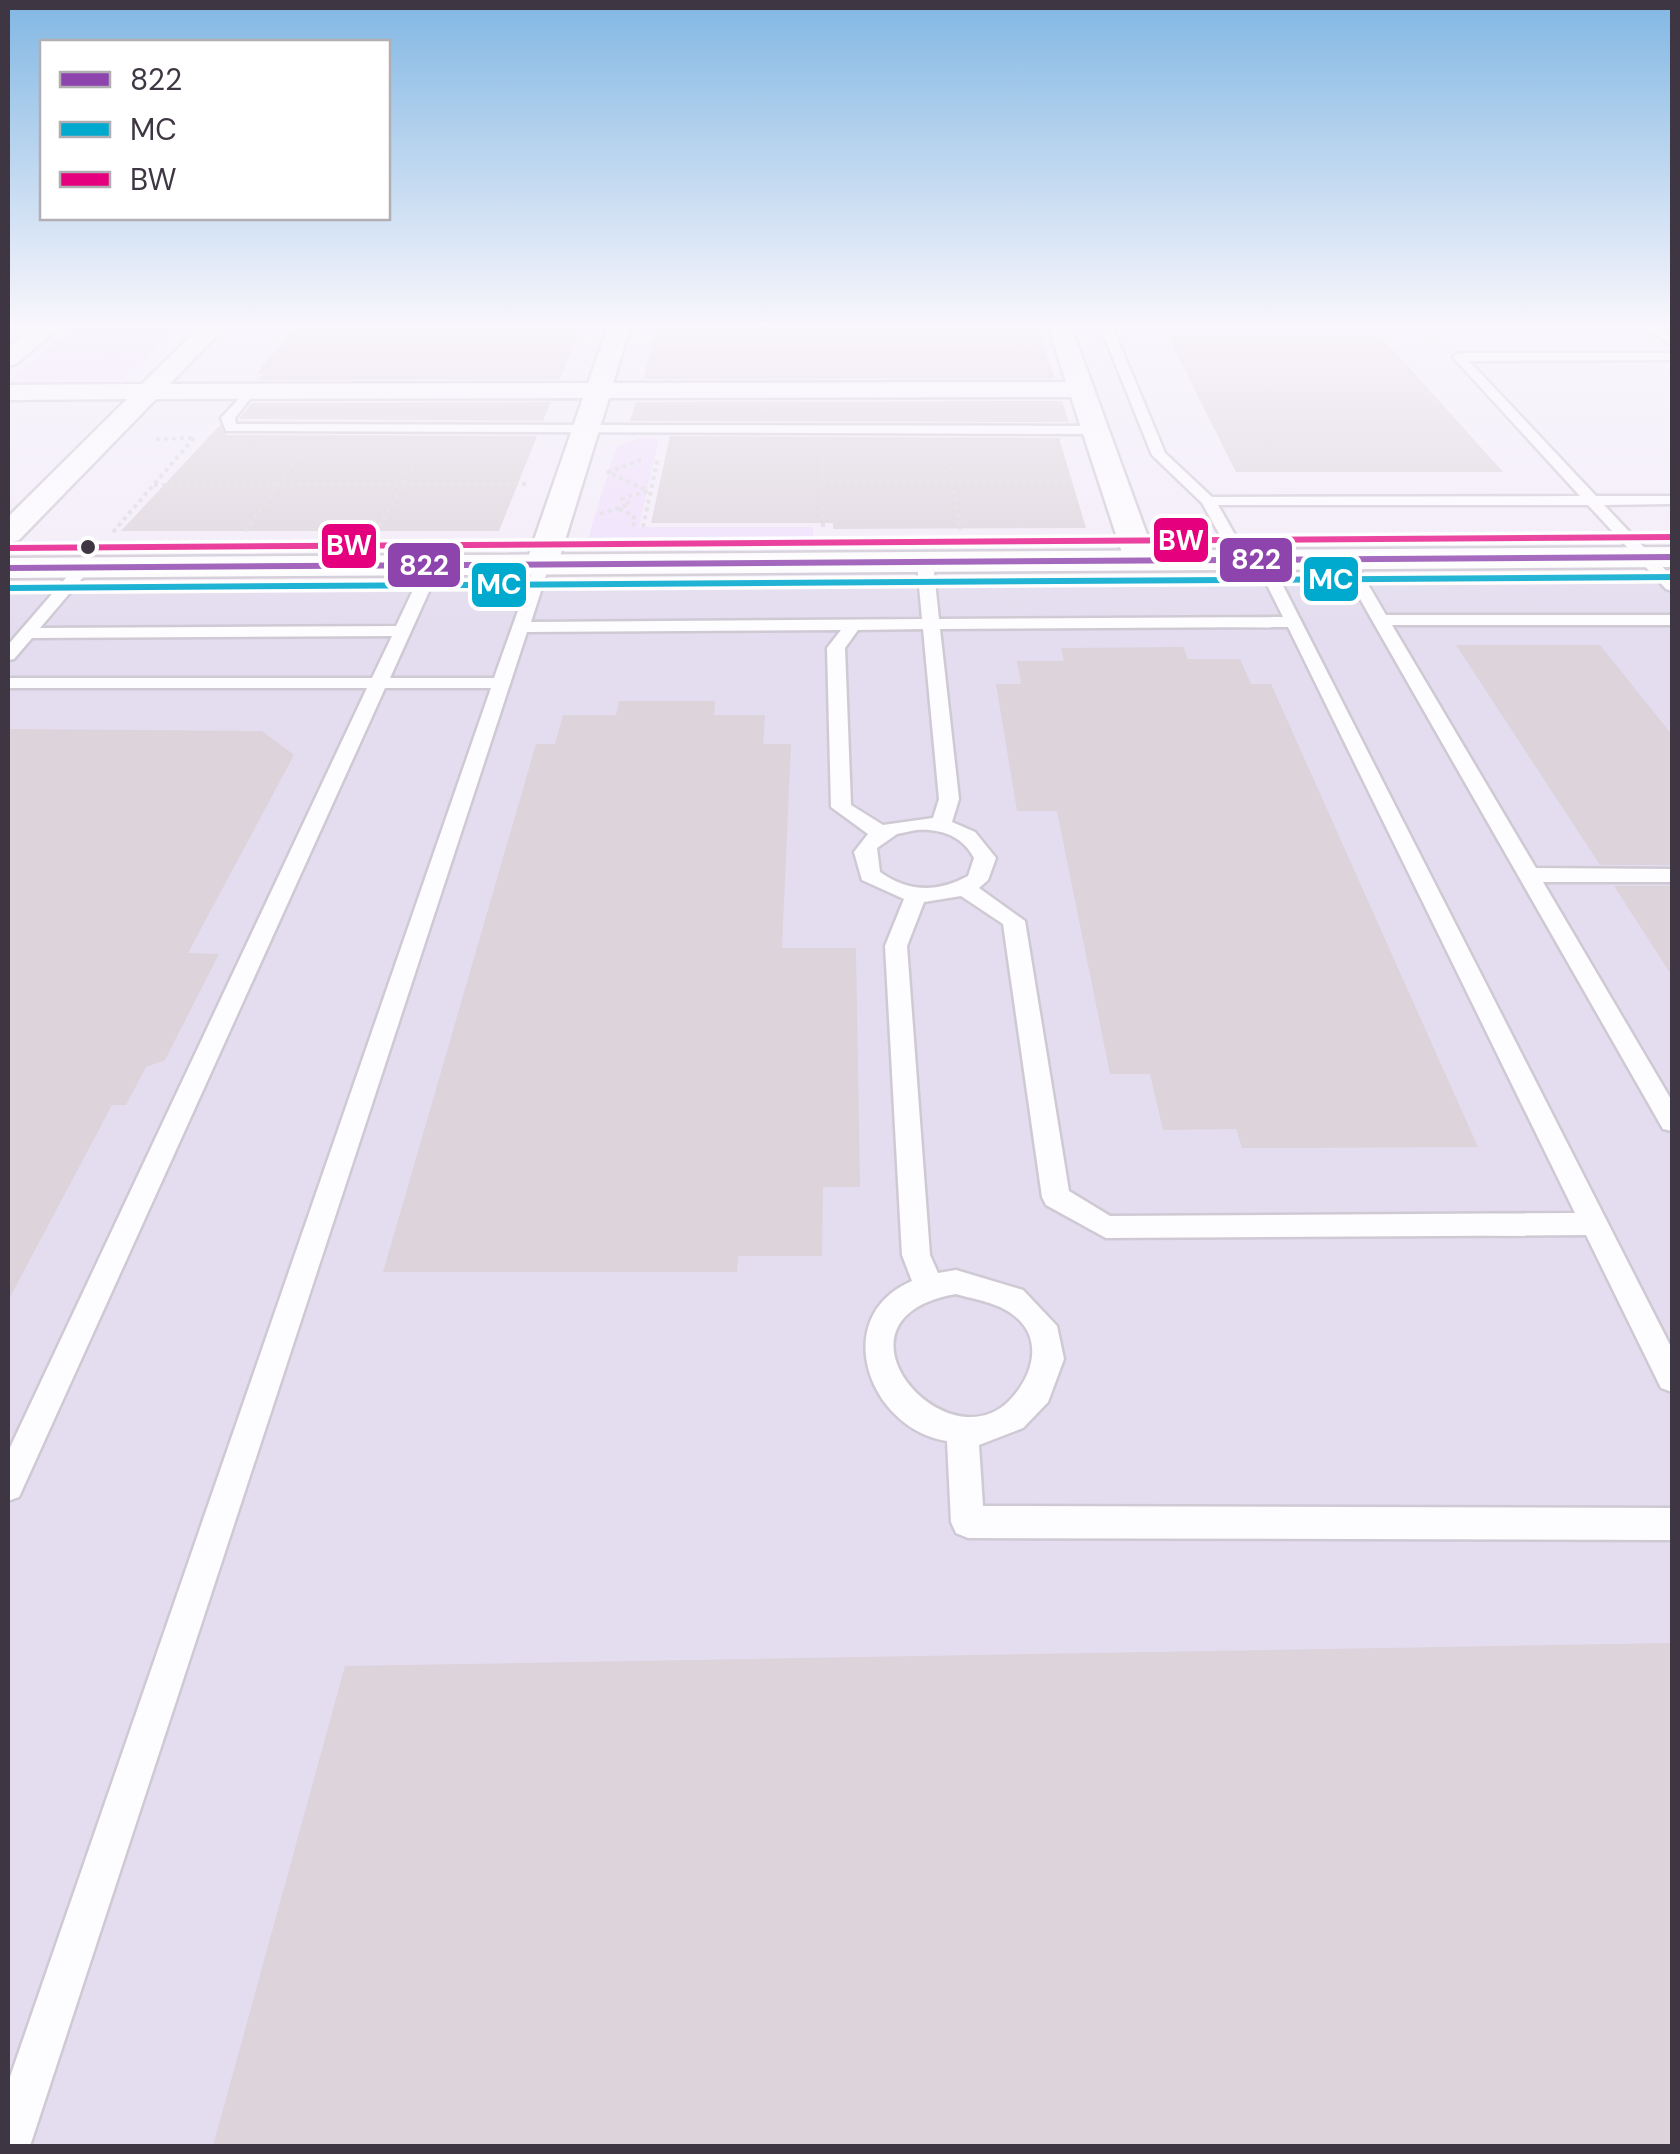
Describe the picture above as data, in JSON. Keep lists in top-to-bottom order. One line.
{"lines":["transit line BW","transit line 822","transit line MC"],"legend":["822","MC","BW"]}
